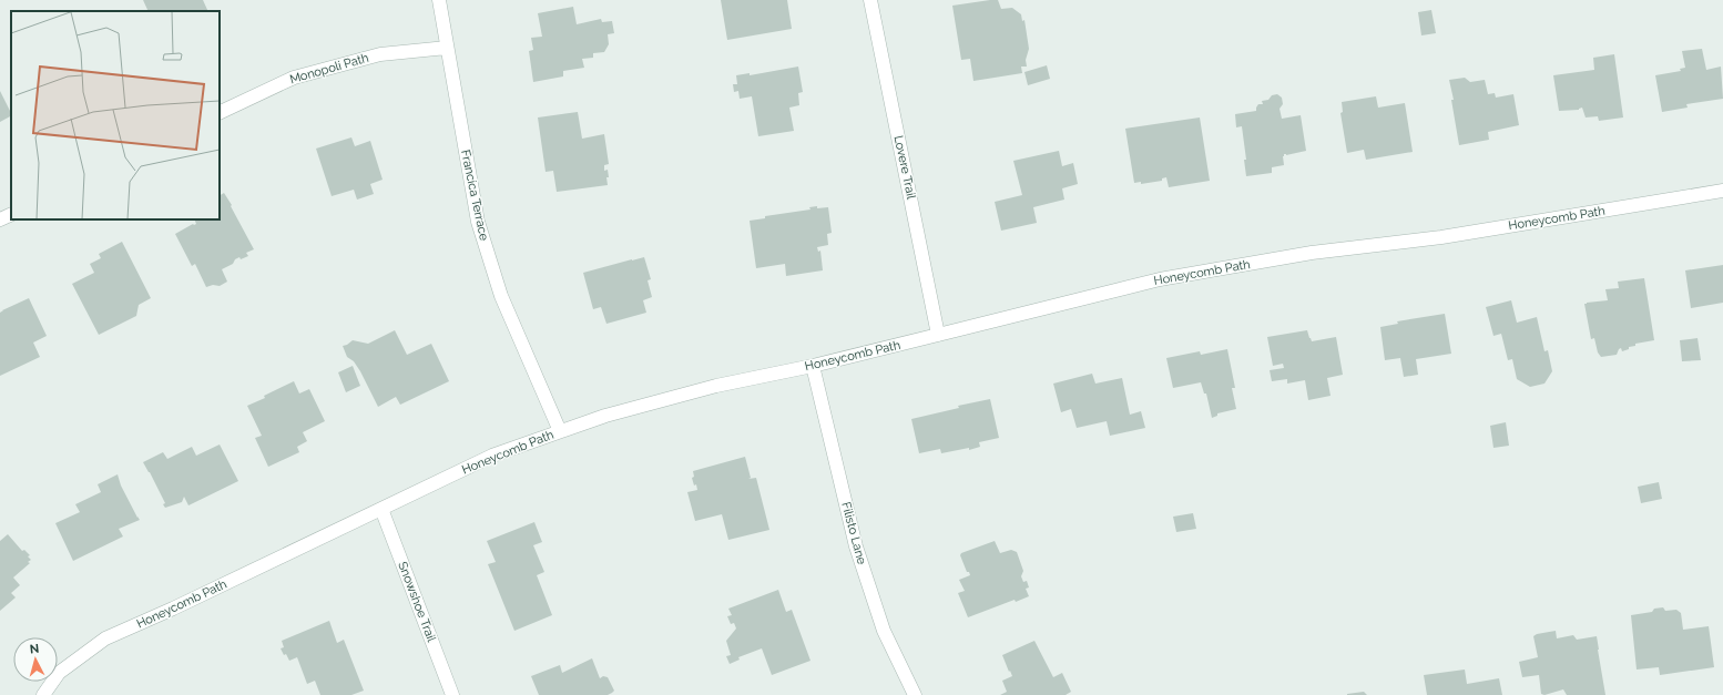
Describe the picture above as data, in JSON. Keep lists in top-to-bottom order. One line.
{"streets":{"street":["Monopoli Path","Lovere Trail","Francica Terrace","Honeycomb Path","Filisto Lane","Snowshoe Trail"]},"crossings":[["Monopoli Path","Francica Terrace"],["Lovere Trail","Honeycomb Path"],["Francica Terrace","Honeycomb Path"],["Honeycomb Path","Filisto Lane"],["Honeycomb Path","Snowshoe Trail"]],"north":"top"}
